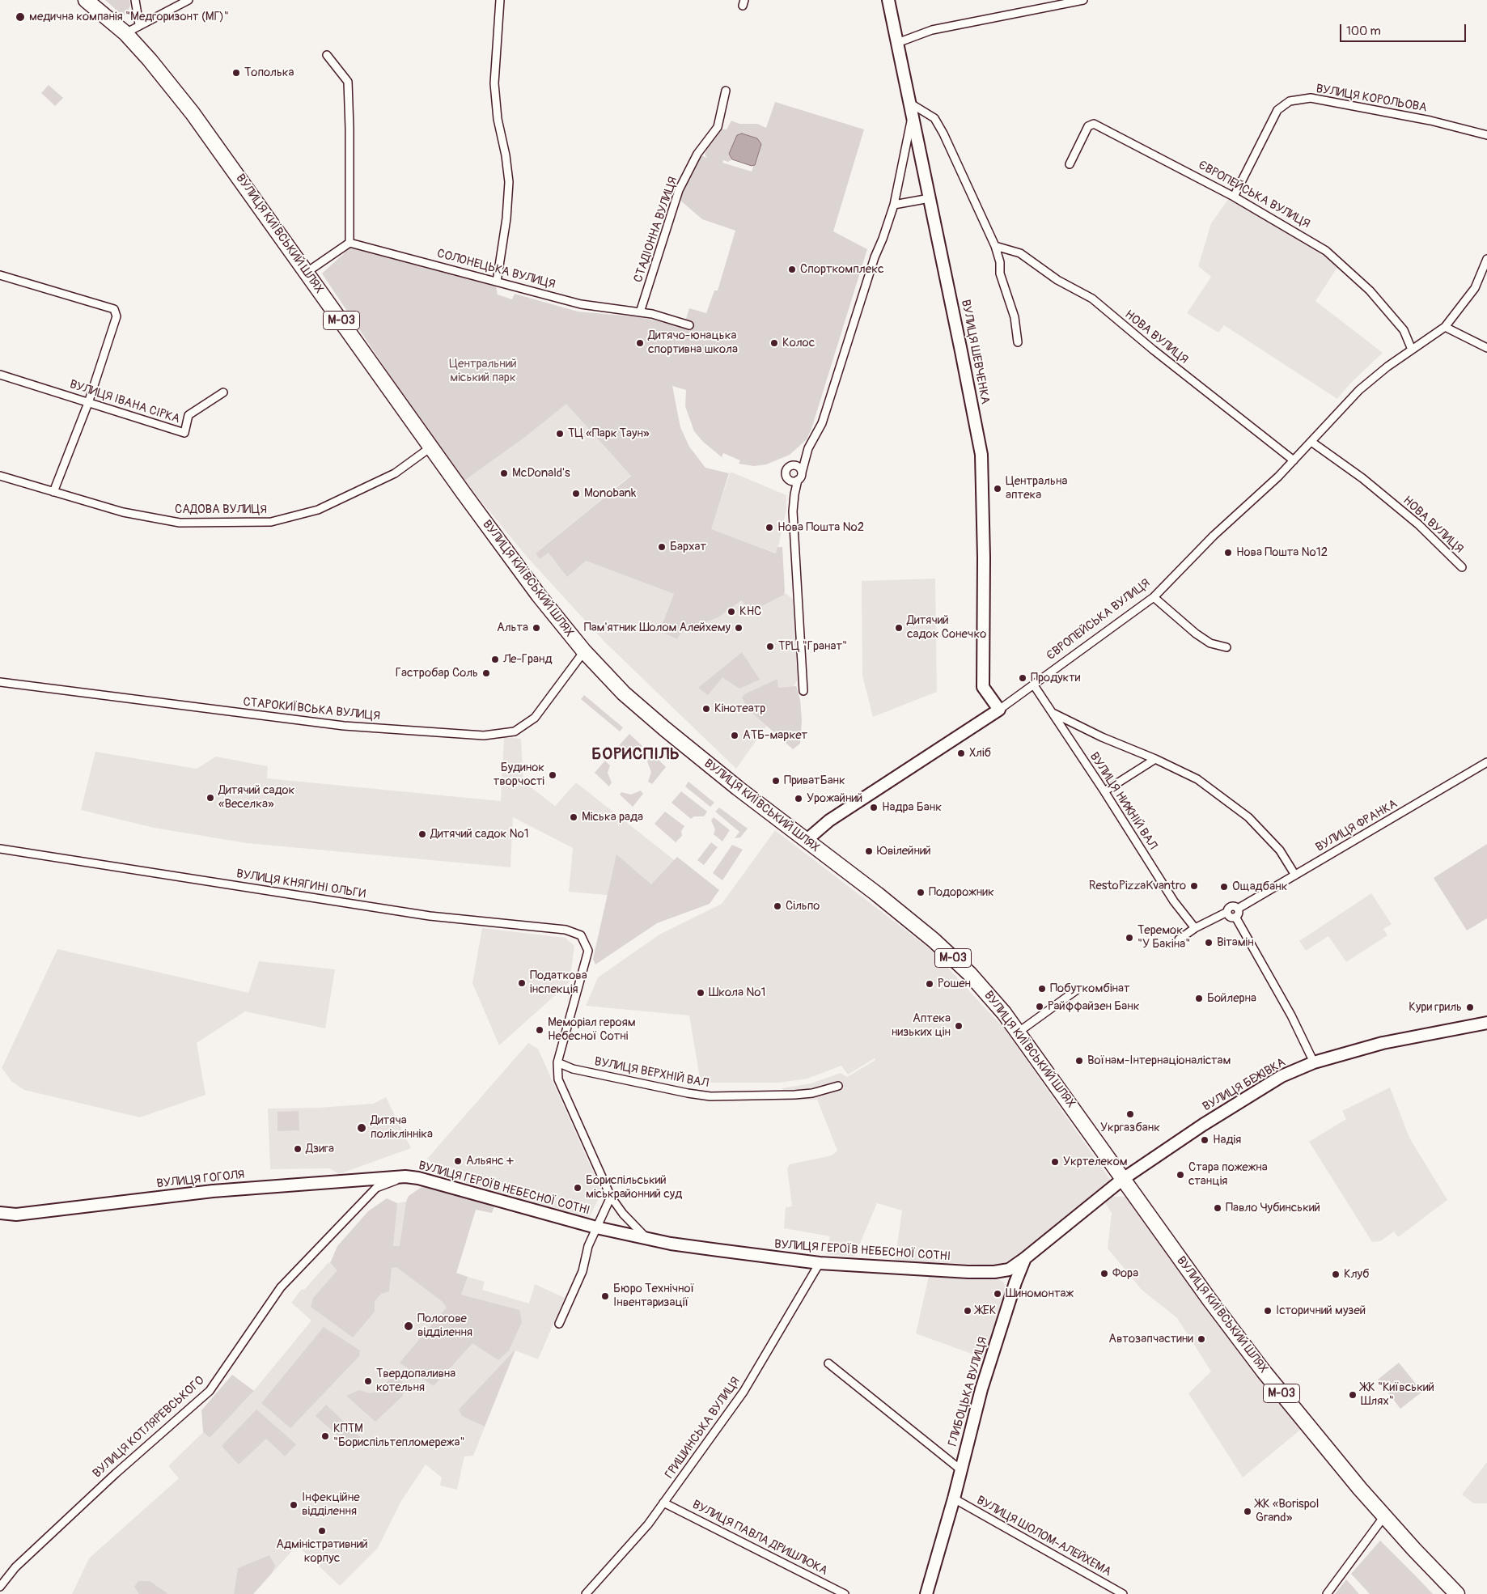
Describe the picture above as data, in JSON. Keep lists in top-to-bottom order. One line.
{"streets":{"highway":["ВУЛИЦЯ КИЇВСЬКИЙ ШЛЯХ","М-03"],"street":["ВУЛИЦЯ КОРОЛЬОВА","ЄВРОПЕЙСЬКА ВУЛИЦЯ","СТАДІОННА ВУЛИЦЯ","СОЛОНЕЦЬКА ВУЛИЦЯ","НОВА ВУЛИЦЯ","ВУЛИЦЯ ШЕВЧЕНКА","ВУЛИЦЯ ІВАНА СІРКА","САДОВА ВУЛИЦЯ","СТАРОКИЇВСЬКА ВУЛИЦЯ","ВУЛИЦЯ НИЖНІЙ ВАЛ","ВУЛИЦЯ ФРАНКА","ВУЛИЦЯ КНЯГИНІ ОЛЬГИ","ВУЛИЦЯ ВЕРХНІЙ ВАЛ","ВУЛИЦЯ БЕЖІВКА","ВУЛИЦЯ ГОГОЛЯ","ВУЛИЦЯ ГЕРОЇВ НЕБЕСНОЇ СОТНІ","ГЛИБОЦЬКА ВУЛИЦЯ","ВУЛИЦЯ КОТЛЯРЕВСЬКОГО","ГРИШИНСЬКА ВУЛИЦЯ","ВУЛИЦЯ ШОЛОМ-АЛЕЙХЕМА","ВУЛИЦЯ ПАВЛА ДРИШЛЮКА"]},"crossings":[["ВУЛИЦЯ КОРОЛЬОВА","ЄВРОПЕЙСЬКА ВУЛИЦЯ"],["ЄВРОПЕЙСЬКА ВУЛИЦЯ","ВУЛИЦЯ КИЇВСЬКИЙ ШЛЯХ"],["ЄВРОПЕЙСЬКА ВУЛИЦЯ","НОВА ВУЛИЦЯ"],["ЄВРОПЕЙСЬКА ВУЛИЦЯ","ВУЛИЦЯ ШЕВЧЕНКА"],["ЄВРОПЕЙСЬКА ВУЛИЦЯ","ВУЛИЦЯ НИЖНІЙ ВАЛ"],["СТАДІОННА ВУЛИЦЯ","СОЛОНЕЦЬКА ВУЛИЦЯ"],["ВУЛИЦЯ КИЇВСЬКИЙ ШЛЯХ","САДОВА ВУЛИЦЯ"],["ВУЛИЦЯ КИЇВСЬКИЙ ШЛЯХ","СТАРОКИЇВСЬКА ВУЛИЦЯ"],["ВУЛИЦЯ КИЇВСЬКИЙ ШЛЯХ","ВУЛИЦЯ БЕЖІВКА"],["ВУЛИЦЯ КИЇВСЬКИЙ ШЛЯХ","ГЛИБОЦЬКА ВУЛИЦЯ"],["ВУЛИЦЯ КНЯГИНІ ОЛЬГИ","ВУЛИЦЯ ВЕРХНІЙ ВАЛ"],["ВУЛИЦЯ БЕЖІВКА","ГЛИБОЦЬКА ВУЛИЦЯ"],["ВУЛИЦЯ ГОГОЛЯ","ВУЛИЦЯ ГЕРОЇВ НЕБЕСНОЇ СОТНІ"],["ВУЛИЦЯ ГОГОЛЯ","ВУЛИЦЯ КОТЛЯРЕВСЬКОГО"],["ВУЛИЦЯ ГЕРОЇВ НЕБЕСНОЇ СОТНІ","ГЛИБОЦЬКА ВУЛИЦЯ"],["ВУЛИЦЯ ГЕРОЇВ НЕБЕСНОЇ СОТНІ","ВУЛИЦЯ КОТЛЯРЕВСЬКОГО"],["ВУЛИЦЯ ГЕРОЇВ НЕБЕСНОЇ СОТНІ","ГРИШИНСЬКА ВУЛИЦЯ"],["ГЛИБОЦЬКА ВУЛИЦЯ","ВУЛИЦЯ ШОЛОМ-АЛЕЙХЕМА"],["ГРИШИНСЬКА ВУЛИЦЯ","ВУЛИЦЯ ПАВЛА ДРИШЛЮКА"]],"districts":["БОРИСПІЛЬ"],"parks":["Центральний міський парк"],"places":["медична компанія \"Медгоризонт (МГ)\"","Тополька","Спорткомплекс","Дитячо-юнацька спортивна школа","Колос","ТЦ «Парк Таун»","McDonald's","Центральна аптека","Monobank","Нова Пошта №2","Бархат","Нова Пошта №12","КНС","Альта","Пам'ятник Шолом Алейхему","Дитячий садок Сонечко","ТРЦ \"Гранат\"","Ле-Гранд","Гастробар Соль","Продукти","Кінотеатр","АТБ-маркет","Хліб","Будинок творчості","ПриватБанк","Дитячий садок «Веселка»","Урожайний","Надра Банк","Міська рада","Дитячий садок №1","Ювілейний","RestoPizzaKvantro","Ощадбанк","Подорожник","Сільпо","Теремок \"У Бакiна\"","Вітамін","Податкова інспекція","Рошен","Побуткомбінат","Школа №1","Бойлерна","Райффайзен Банк","Кури гриль","Аптека низьких цін","Меморіал героям Небесної Сотні","Воїнам-Інтернаціоналістам","Укргазбанк","Дитяча поліклінніка","Надія","Дзига","Альянс +","Укртелеком","Стара пожежна станція","Бориспільський міськрайонний суд","Павло Чубинський","Фора","Клуб","Шиномонтаж","Бюро Технічної Інвентаризації","ЖЕК","Історичний музей","Пологове відділення","Автозапчастини","Твердопаливна котельня","ЖК \"Київський Шлях\"","КПТМ \"Бориспільтепломережа\"","Інфекційне відділення","ЖК «Borispol Grand»","Адміністративний корпус"],"scale_bar":"100 m"}
